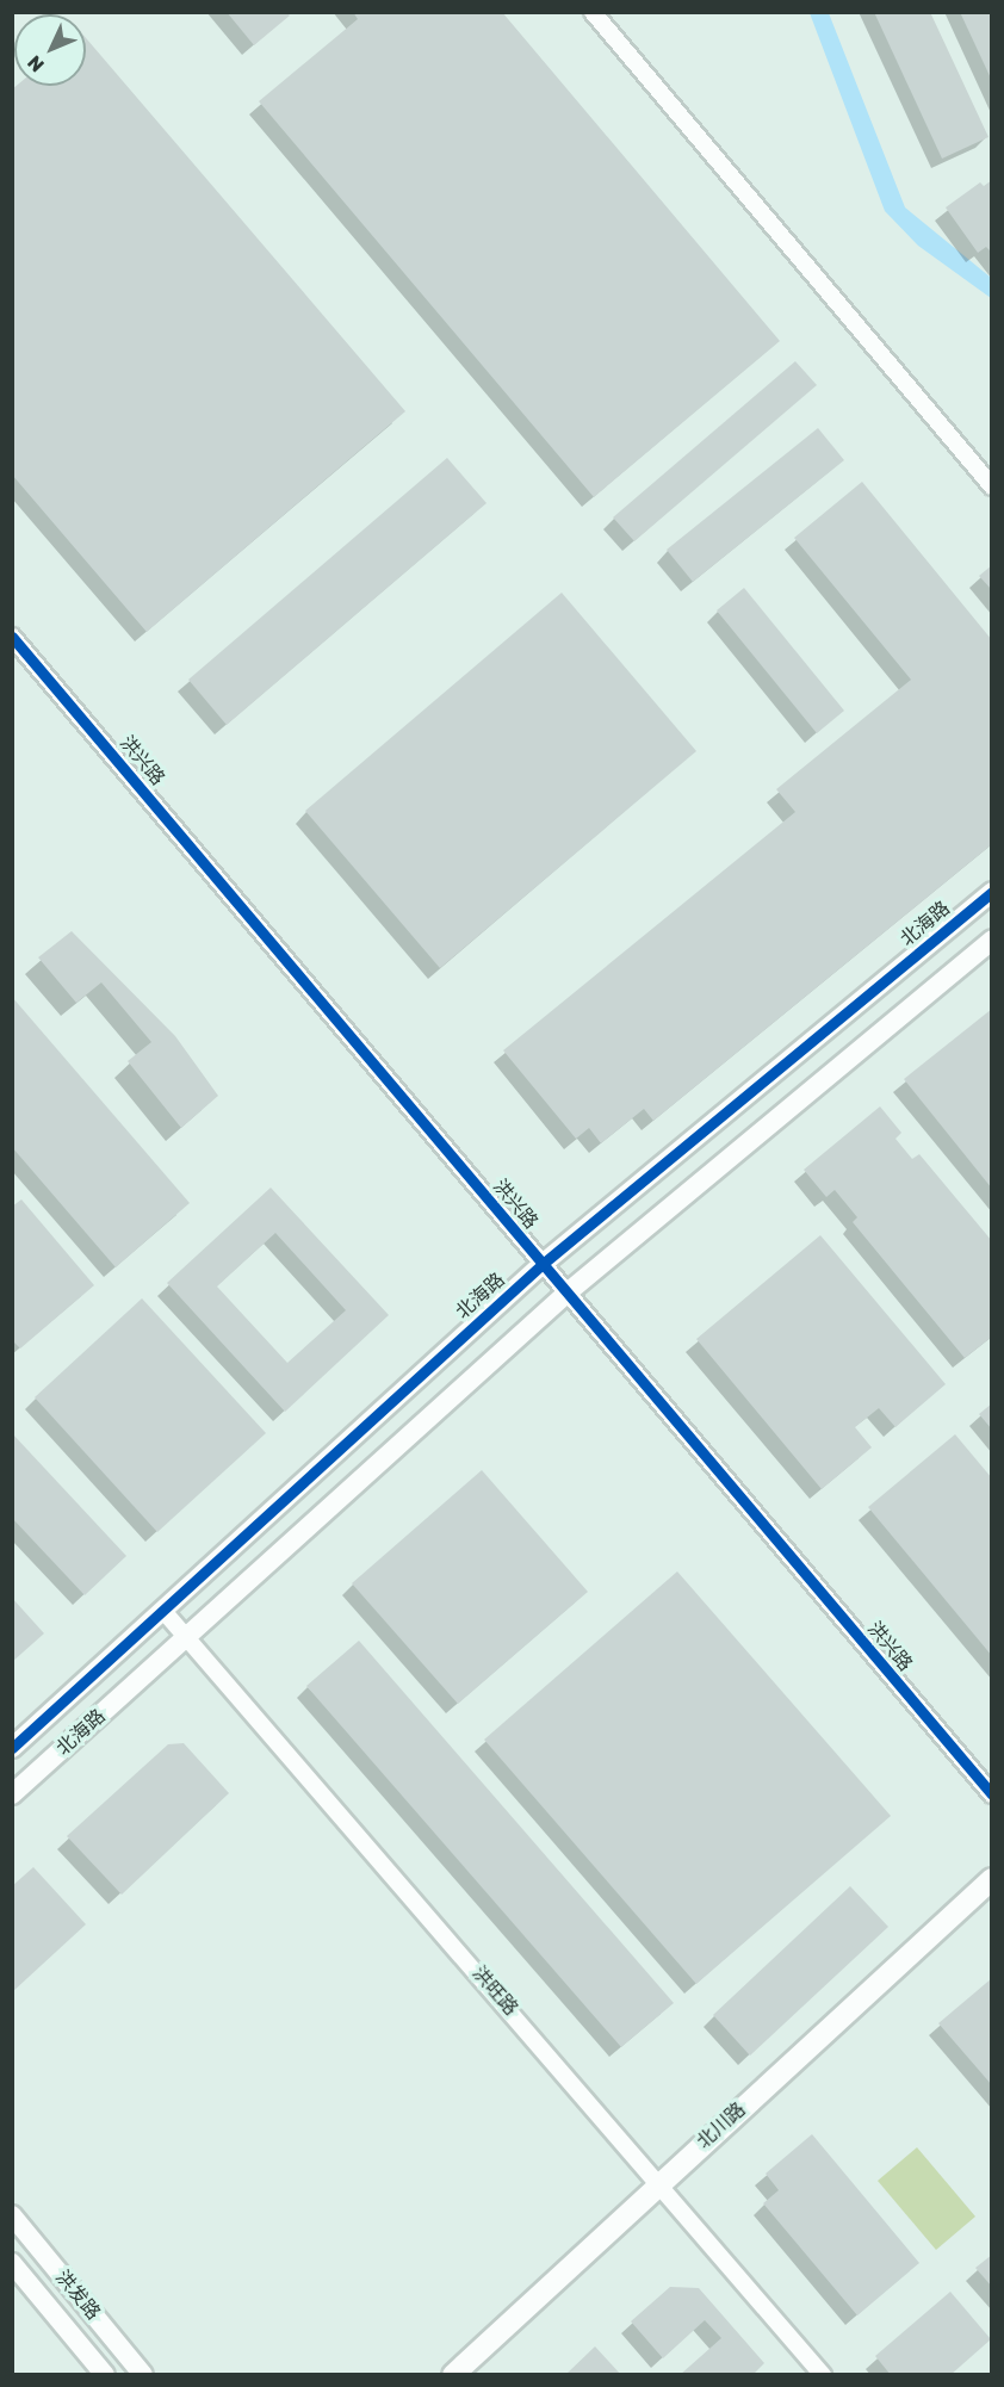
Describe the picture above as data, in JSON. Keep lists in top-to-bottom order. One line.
{"streets":{"main road":["北川路"],"street":["洪兴路","北海路","洪旺路","洪发路"]},"crossings":[["洪兴路","北海路"],["北海路","洪旺路"],["洪旺路","北川路"]],"north":"bottom left"}
